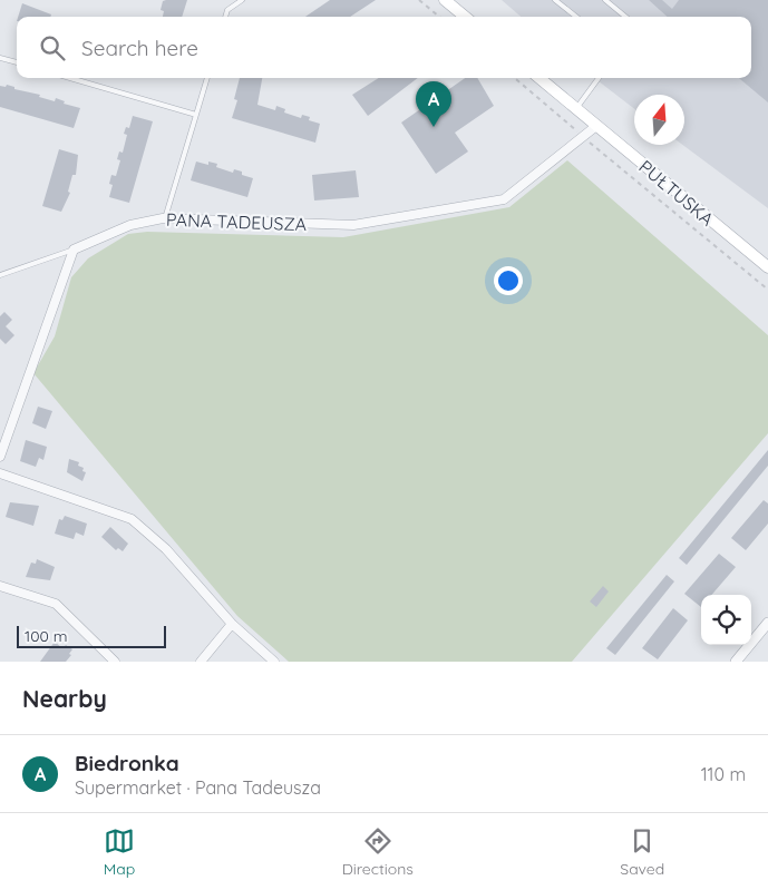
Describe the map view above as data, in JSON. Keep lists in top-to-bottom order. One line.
{"streets":{"main road":["PUŁTUSKA"],"street":["PANA TADEUSZA"]},"crossings":[["PUŁTUSKA","PANA TADEUSZA"]],"scale_bar":"100 m","north":"top","page":{"search":"Search here","pins":"A","scale":"100 m","heading":"Nearby","list":[{"mark":"A","name":"Biedronka","note":"Supermarket · Pana Tadeusza","value":"110 m"}],"nav":["Map","Directions","Saved"]}}
